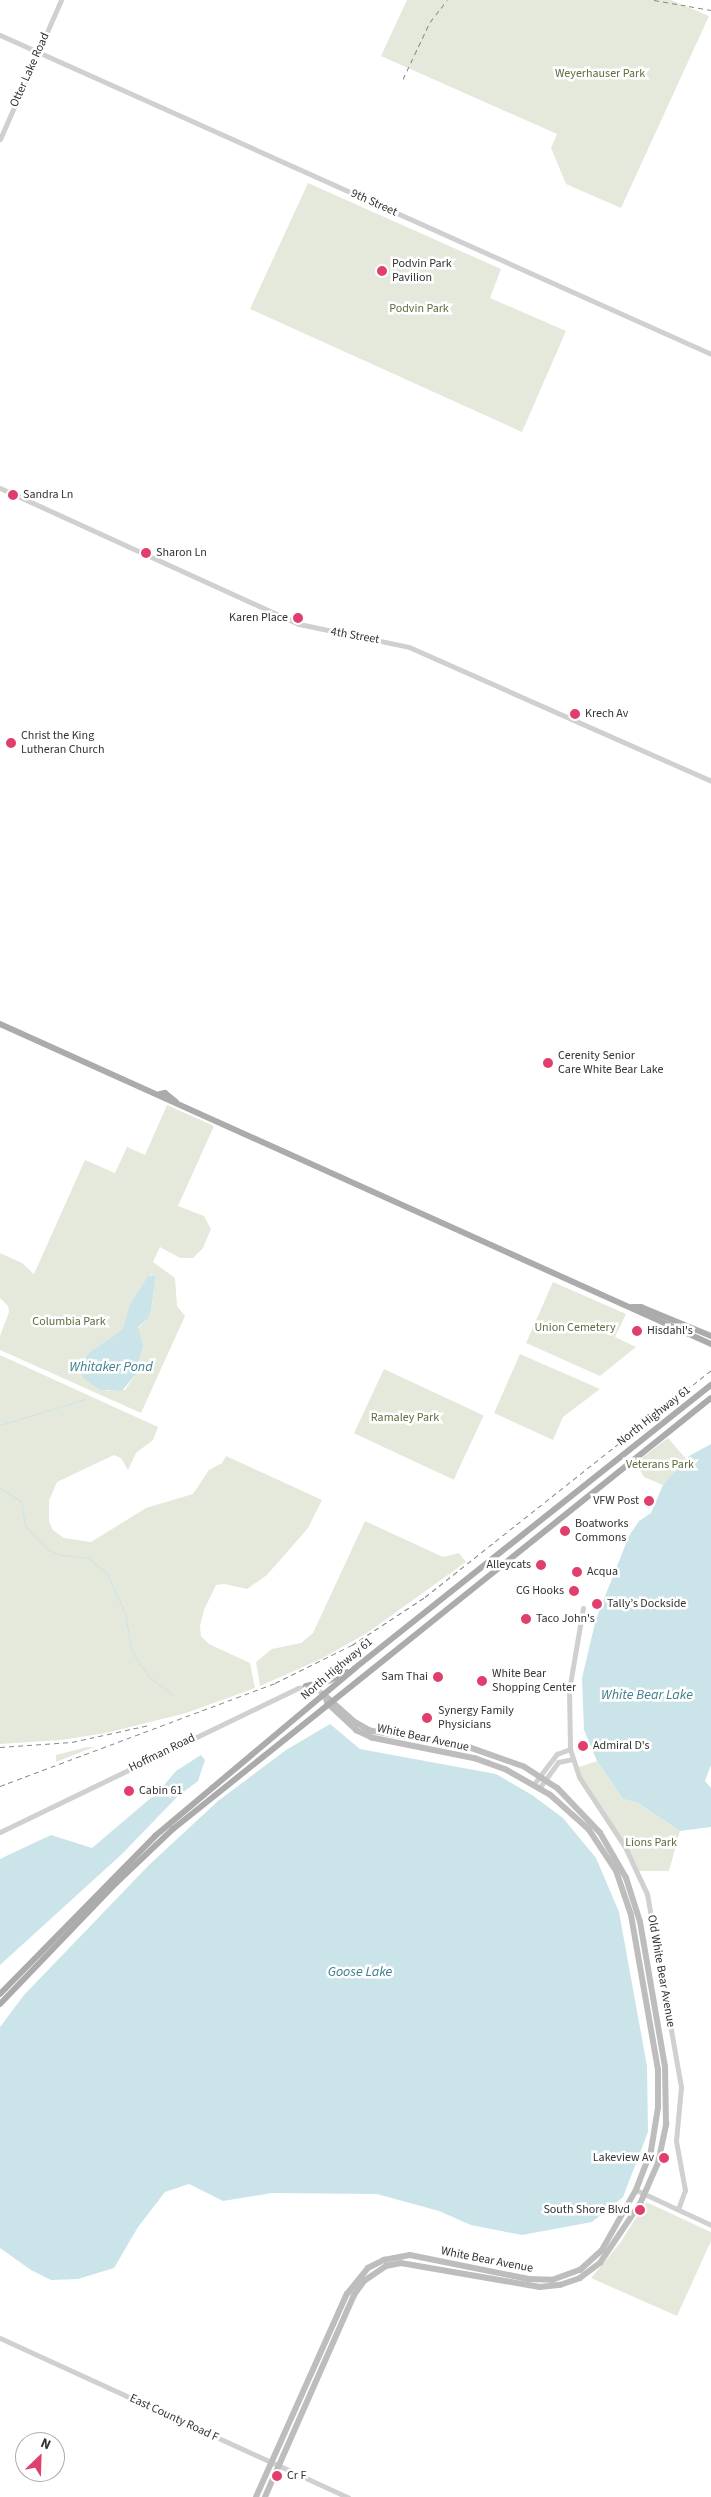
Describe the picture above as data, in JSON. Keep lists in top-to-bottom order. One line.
{"streets":{"main road":["North Highway 61","White Bear Avenue"],"street":["Otter Lake Road","9th Street","4th Street","Hoffman Road","Old White Bear Avenue","East County Road F"]},"crossings":[["Otter Lake Road","9th Street"],["North Highway 61","White Bear Avenue"],["White Bear Avenue","East County Road F"]],"water":["Whitaker Pond","White Bear Lake","Goose Lake"],"parks":["Weyerhauser Park","Podvin Park","Columbia Park","Union Cemetery","Ramaley Park","Veterans Park","Lions Park"],"places":["Podvin Park Pavilion","Sandra Ln","Sharon Ln","Karen Place","Krech Av","Christ the King Lutheran Church","Cerenity Senior Care White Bear Lake","Hisdahl's","VFW Post","Boatworks Commons","Alleycats","Acqua","CG Hooks","Tally’s Dockside","Taco John's","Sam Thai","White Bear Shopping Center","Synergy Family Physicians","Admiral D's","Cabin 61","Lakeview Av","South Shore Blvd","Cr F"],"north":"top right"}
